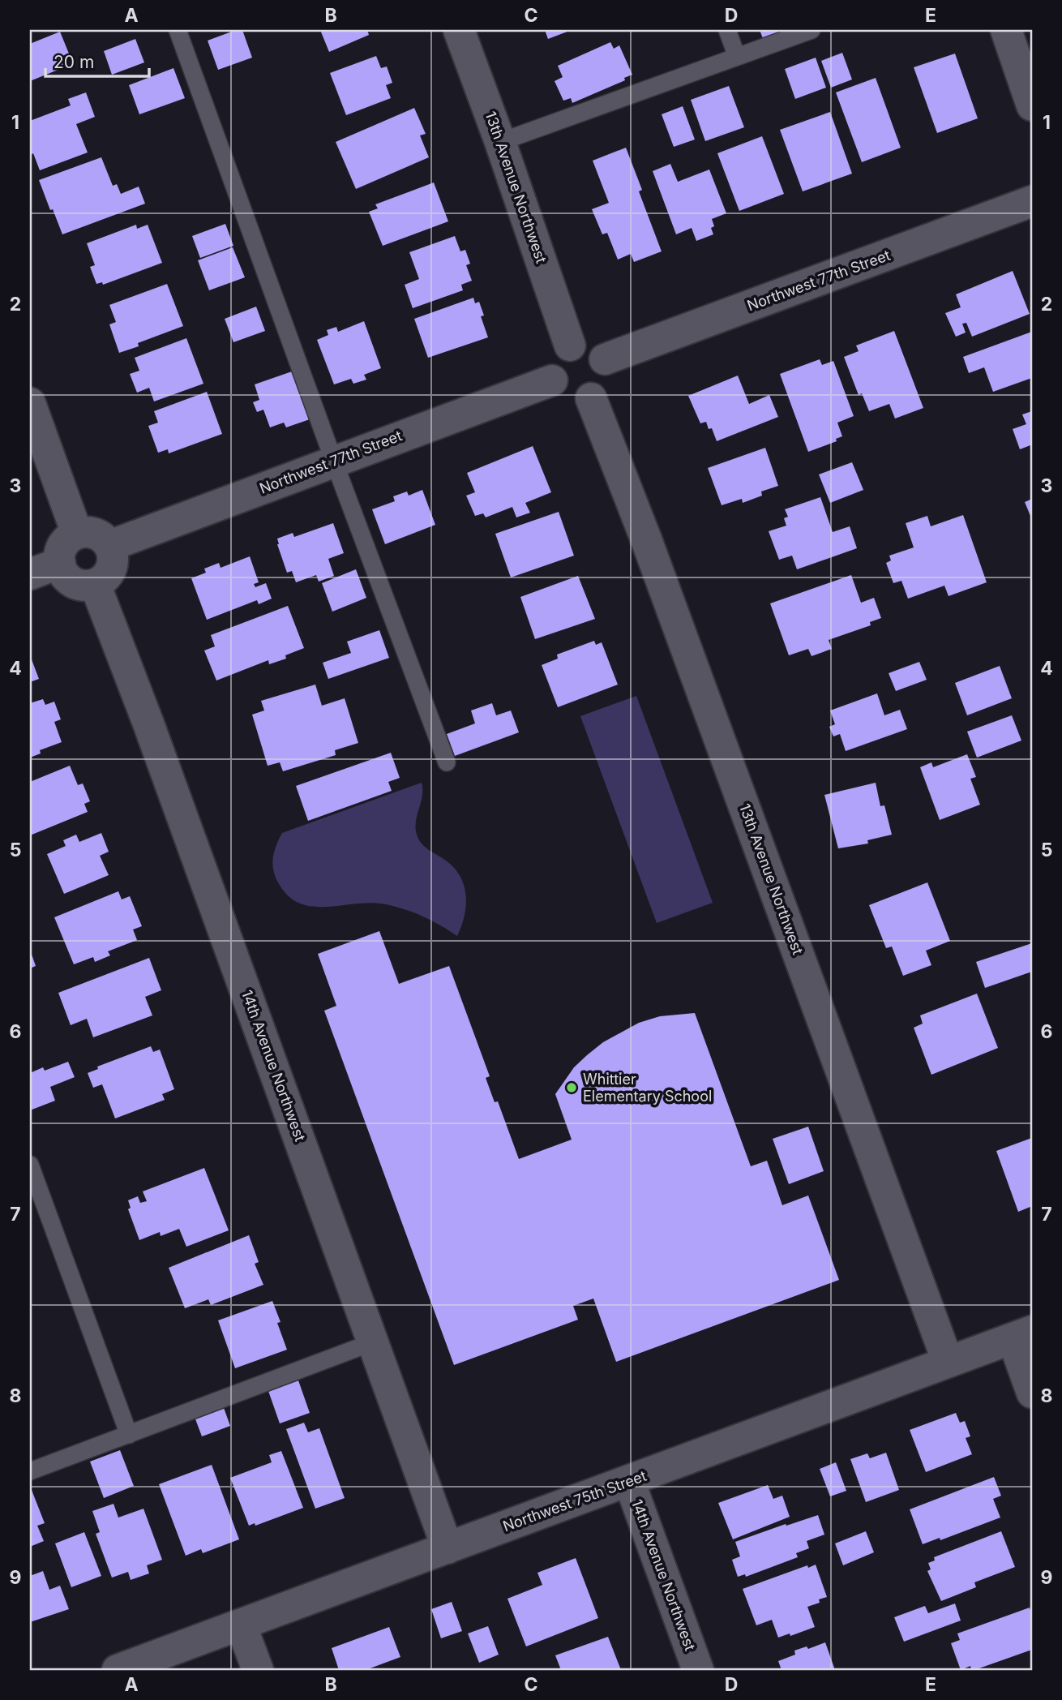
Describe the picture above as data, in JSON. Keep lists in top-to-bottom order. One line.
{"streets":{"street":["13th Avenue Northwest","Northwest 77th Street","14th Avenue Northwest","Northwest 75th Street"]},"crossings":[["13th Avenue Northwest","Northwest 77th Street"],["13th Avenue Northwest","Northwest 75th Street"],["Northwest 77th Street","14th Avenue Northwest"],["14th Avenue Northwest","Northwest 75th Street"]],"places":["Whittier Elementary School"],"scale_bar":"20 m","grid":{"columns":["A","B","C","D","E"],"rows":["1","2","3","4","5","6","7","8","9"]}}
